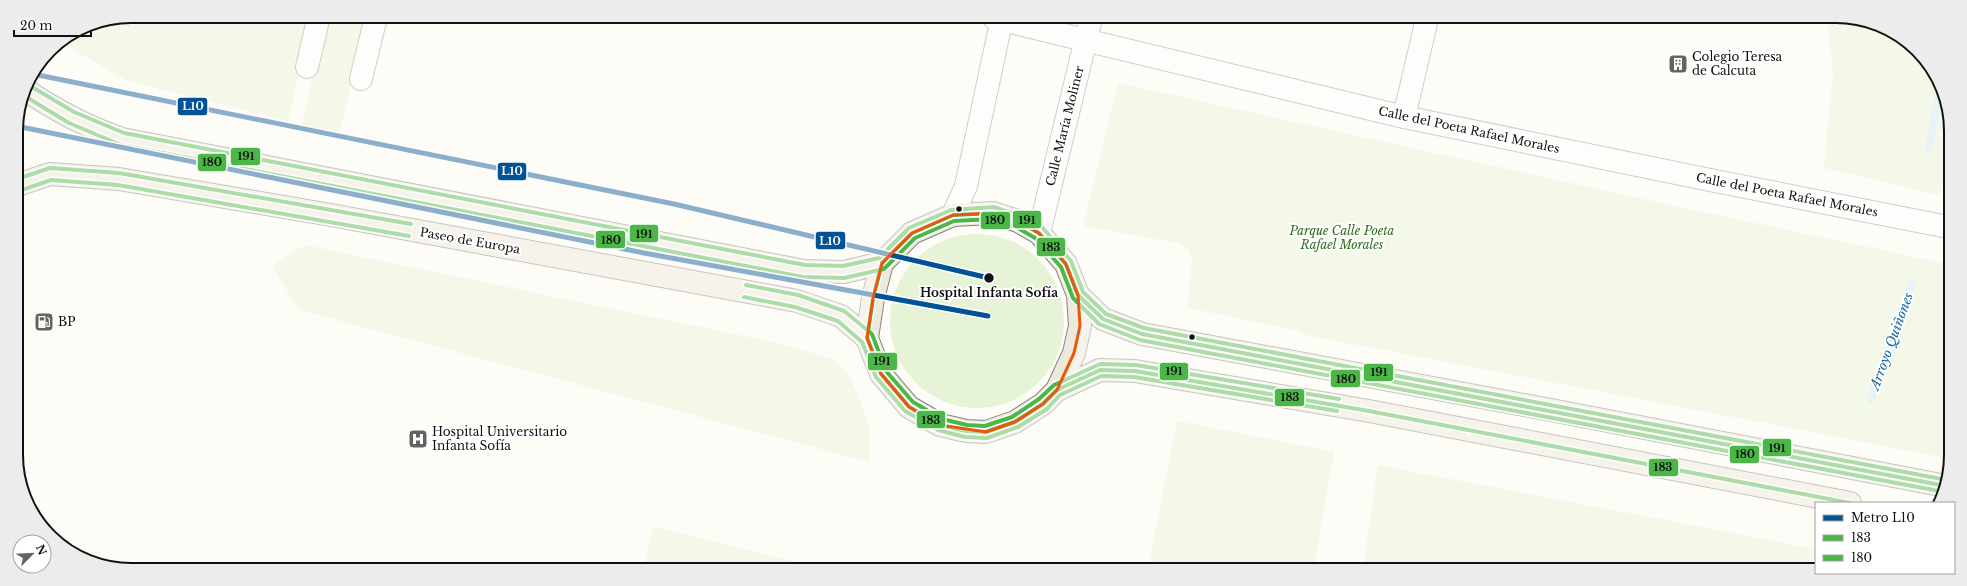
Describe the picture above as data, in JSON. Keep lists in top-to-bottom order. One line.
{"streets":{"main road":["Paseo de Europa"],"street":["Calle María Moliner","Calle del Poeta Rafael Morales"]},"crossings":[["Calle María Moliner","Calle del Poeta Rafael Morales"]],"water":["Arroyo Quiñones"],"parks":["Parque Calle Poeta Rafael Morales"],"places":{"building":["Colegio Teresa de Calcuta"],"other":["Hospital Infanta Sofía"],"fuel station":["BP"],"hospital":["Hospital Universitario Infanta Sofía"]},"lines":["metro line L10","transit line 191","transit line 180","transit line 183"],"legend":["Metro L10","183","180"],"scale_bar":"20 m","north":"top right"}
